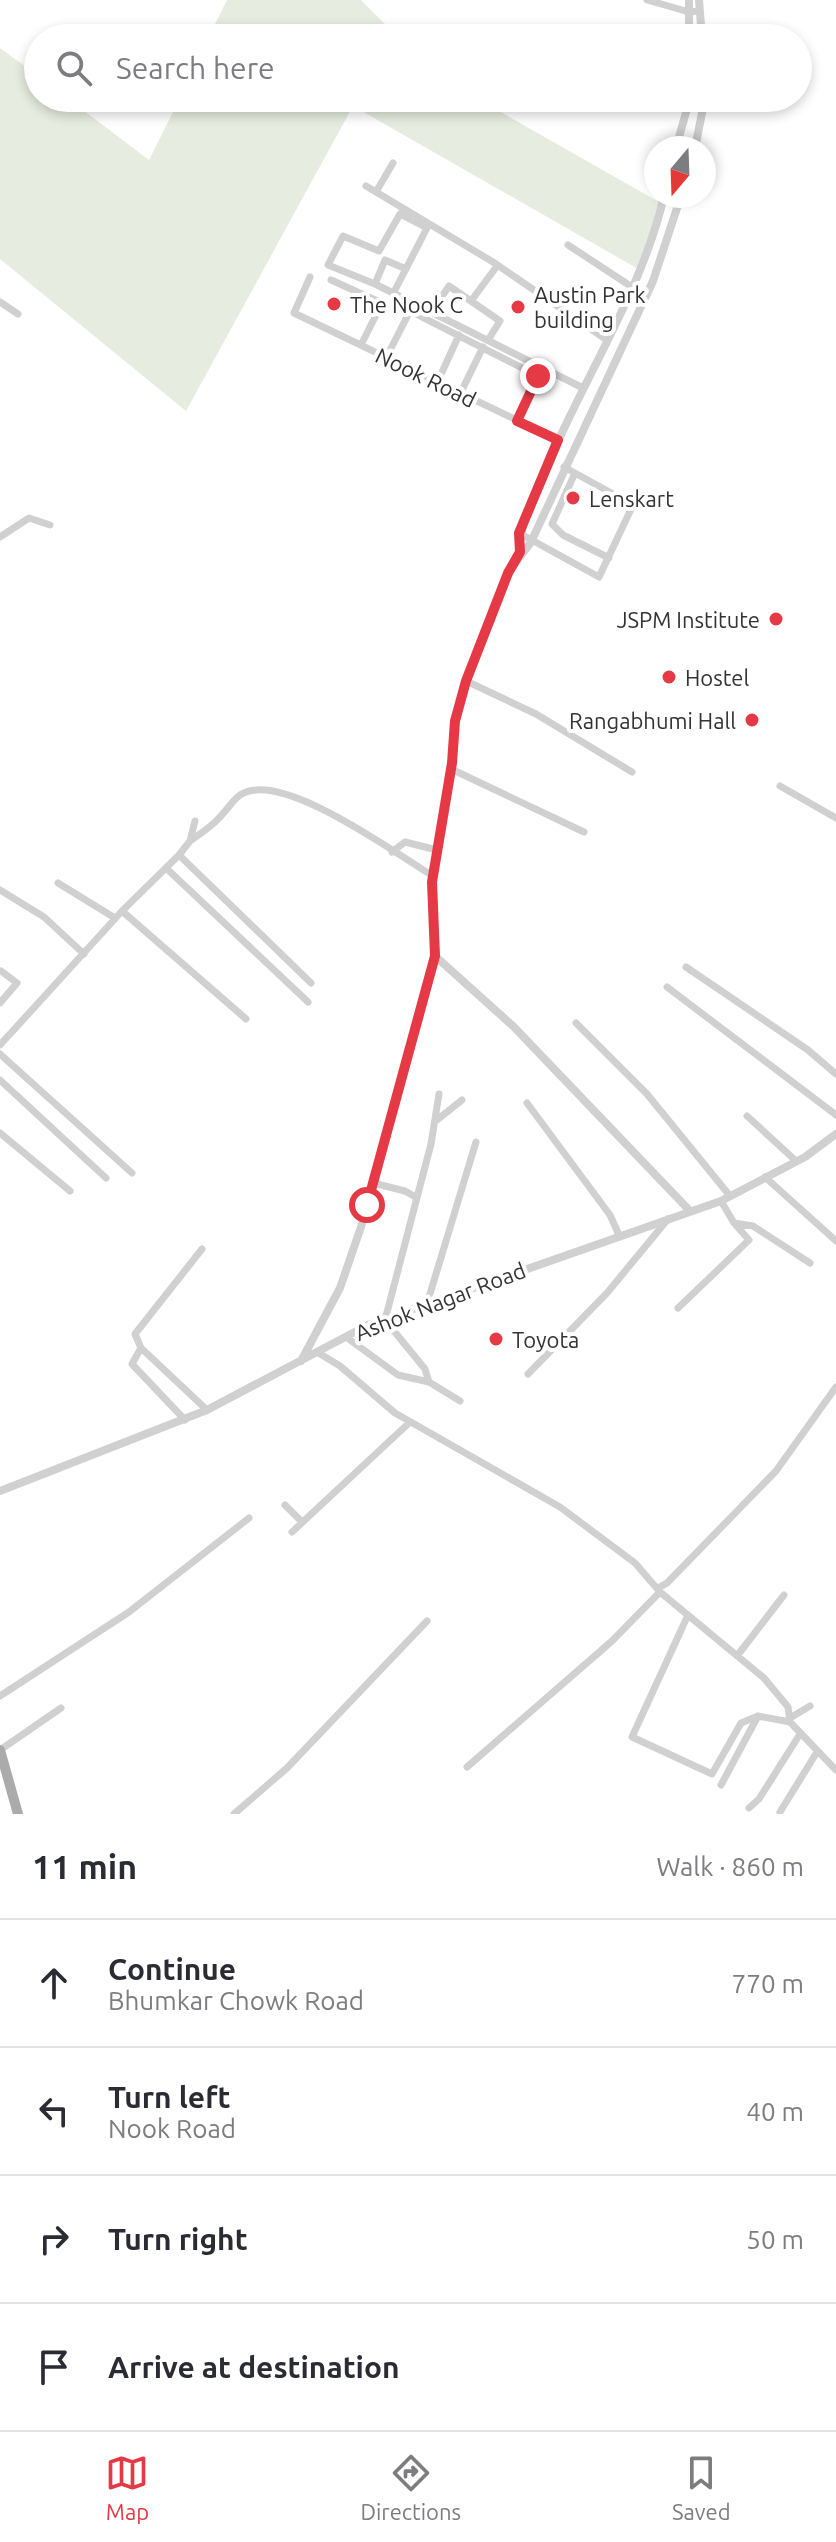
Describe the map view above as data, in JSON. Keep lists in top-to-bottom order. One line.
{"streets":{"street":["Nook Road","Ashok Nagar Road"]},"places":["The Nook C","Austin Park building","Lenskart","JSPM Institute","Hostel","Rangabhumi Hall","Toyota"],"north":"bottom","page":{"search":"Search here","heading":["11 min","Walk · 860 m"],"list":[["Continue","Bhumkar Chowk Road","770 m"],["Turn left","Nook Road","40 m"],["Turn right","50 m"],"Arrive at destination"],"nav":["Map","Directions","Saved"]}}
